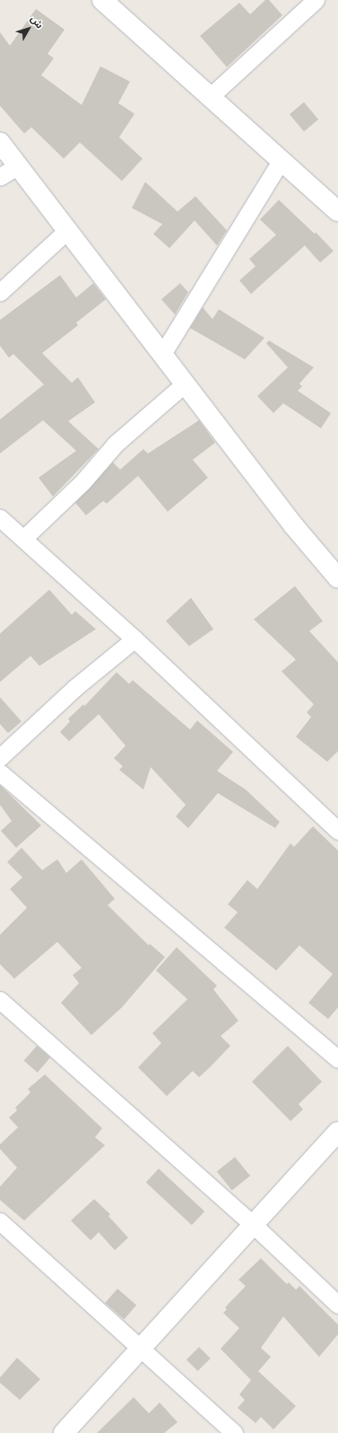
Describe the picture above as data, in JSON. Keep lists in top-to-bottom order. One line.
{"north":"top right"}
